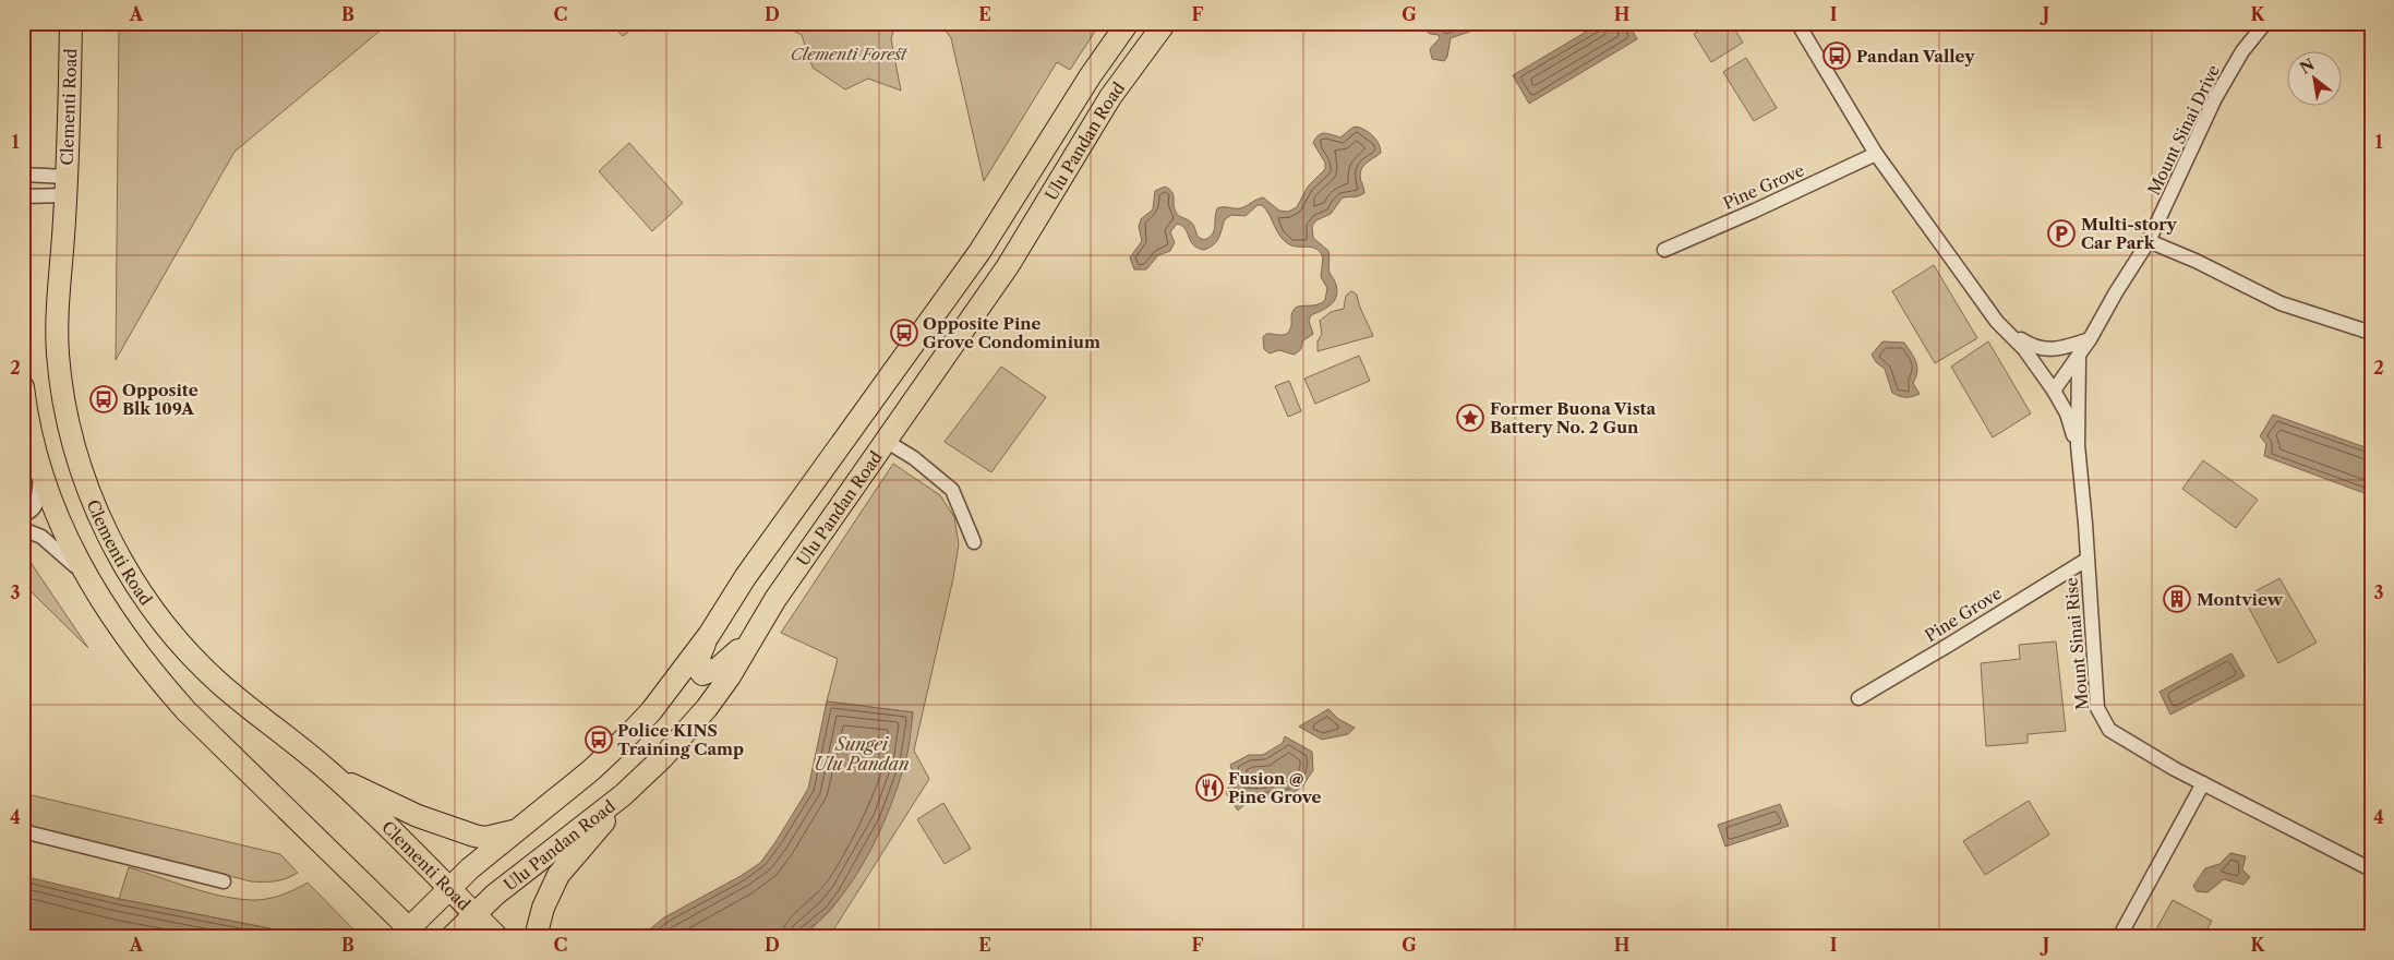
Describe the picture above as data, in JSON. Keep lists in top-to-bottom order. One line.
{"streets":{"main road":["Clementi Road","Ulu Pandan Road"],"street":["Mount Sinai Drive","Pine Grove","Mount Sinai Rise"]},"crossings":[["Clementi Road","Ulu Pandan Road"],["Pine Grove","Mount Sinai Rise"]],"water":["Sungei Ulu Pandan"],"parks":["Clementi Forest"],"places":{"bus stop":["Pandan Valley","Opposite Pine Grove Condominium","Opposite Blk 109A","Police KINS Training Camp"],"parking":["Multi-story Car Park"],"place":["Former Buona Vista Battery No. 2 Gun"],"building":["Montview"],"restaurant":["Fusion @ Pine Grove"]},"north":"top left","grid":{"columns":["A","B","C","D","E","F","G","H","I","J","K"],"rows":["1","2","3","4"]}}
